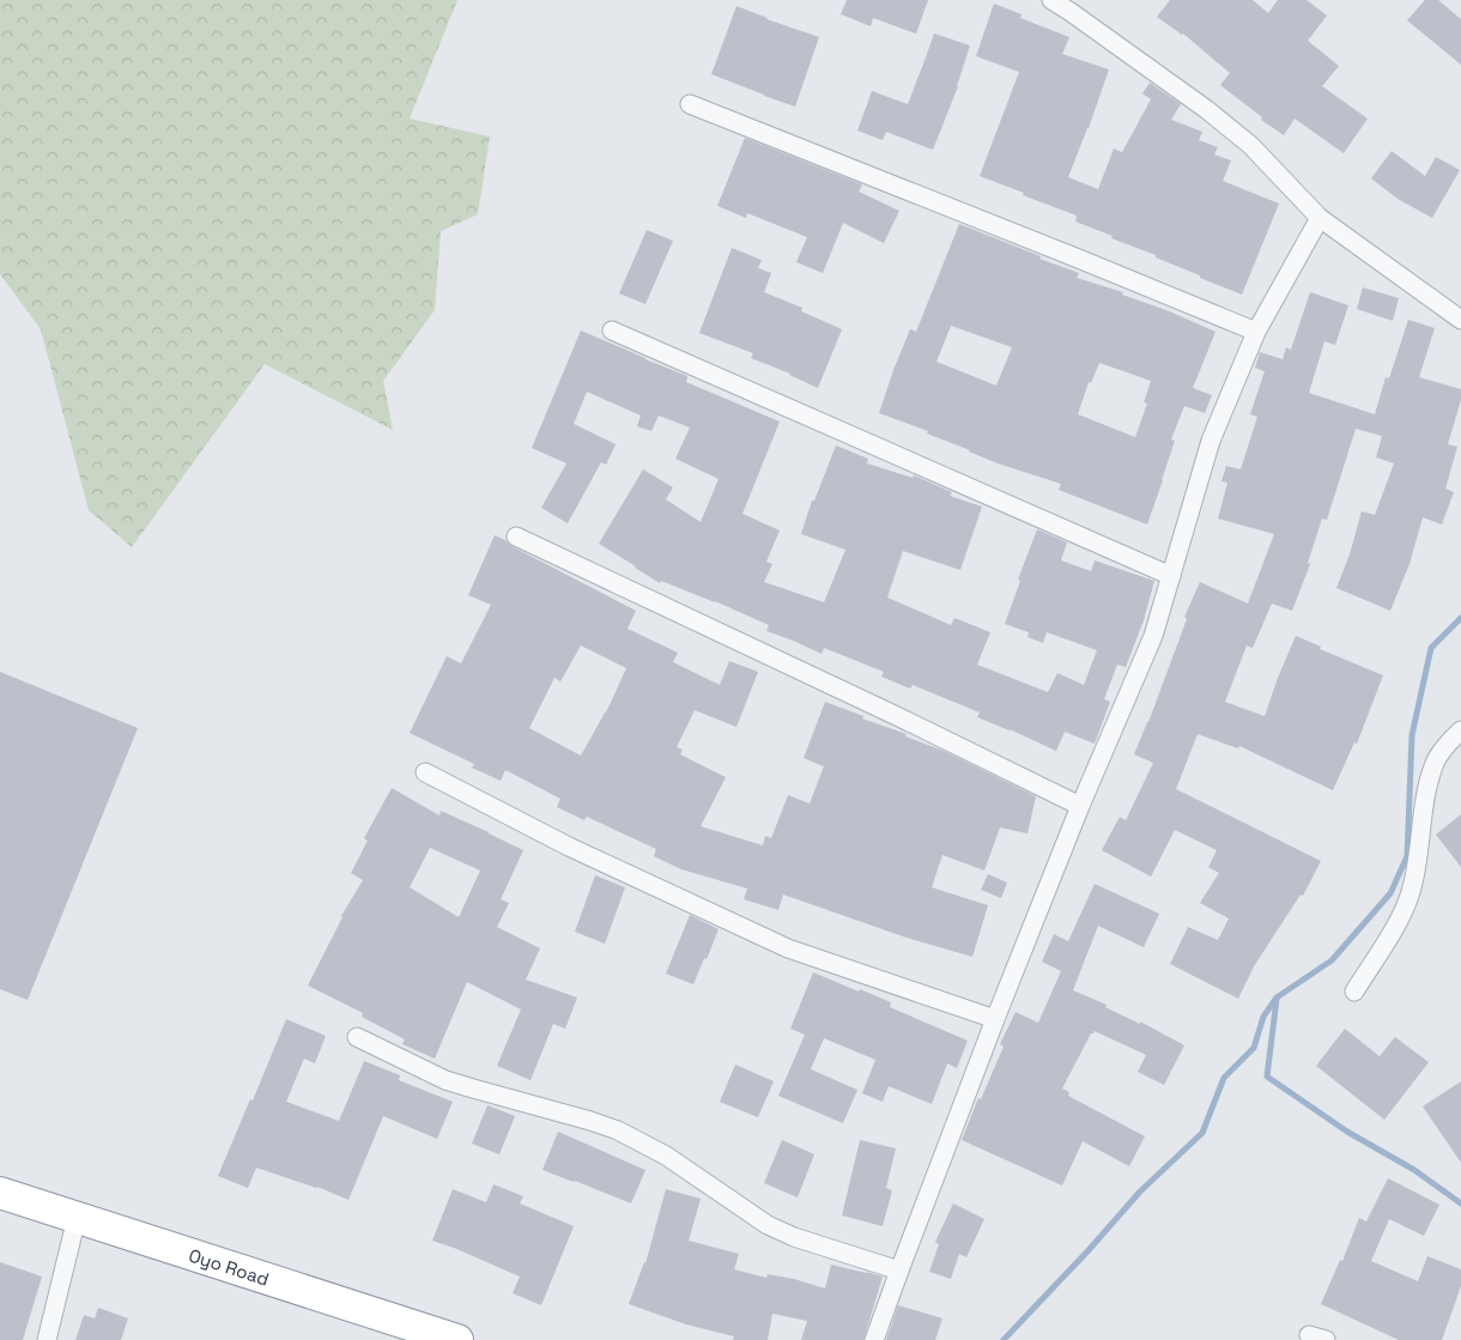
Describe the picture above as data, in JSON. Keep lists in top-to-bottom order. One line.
{"streets":{"highway":["Oyo Road"]}}
